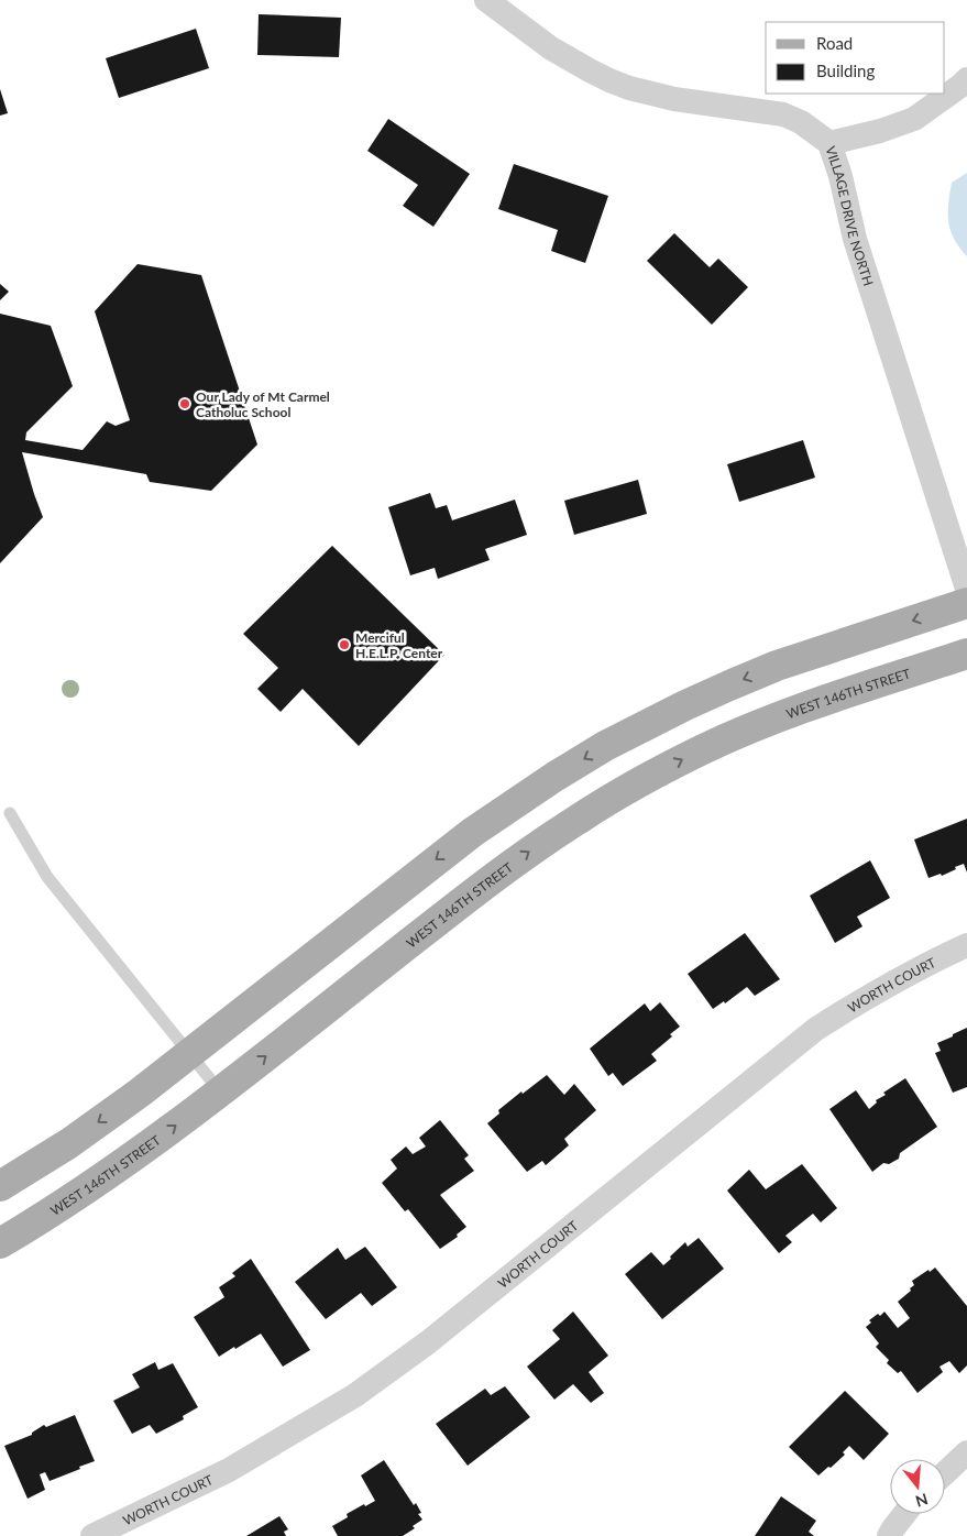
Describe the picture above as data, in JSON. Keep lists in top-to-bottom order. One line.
{"streets":{"main road":["WEST 146TH STREET"],"street":["VILLAGE DRIVE NORTH","WORTH COURT"]},"places":["Our Lady of Mt Carmel Catholuc School","Merciful H.E.L.P. Center"],"legend":["Road","Building"],"north":"bottom"}
